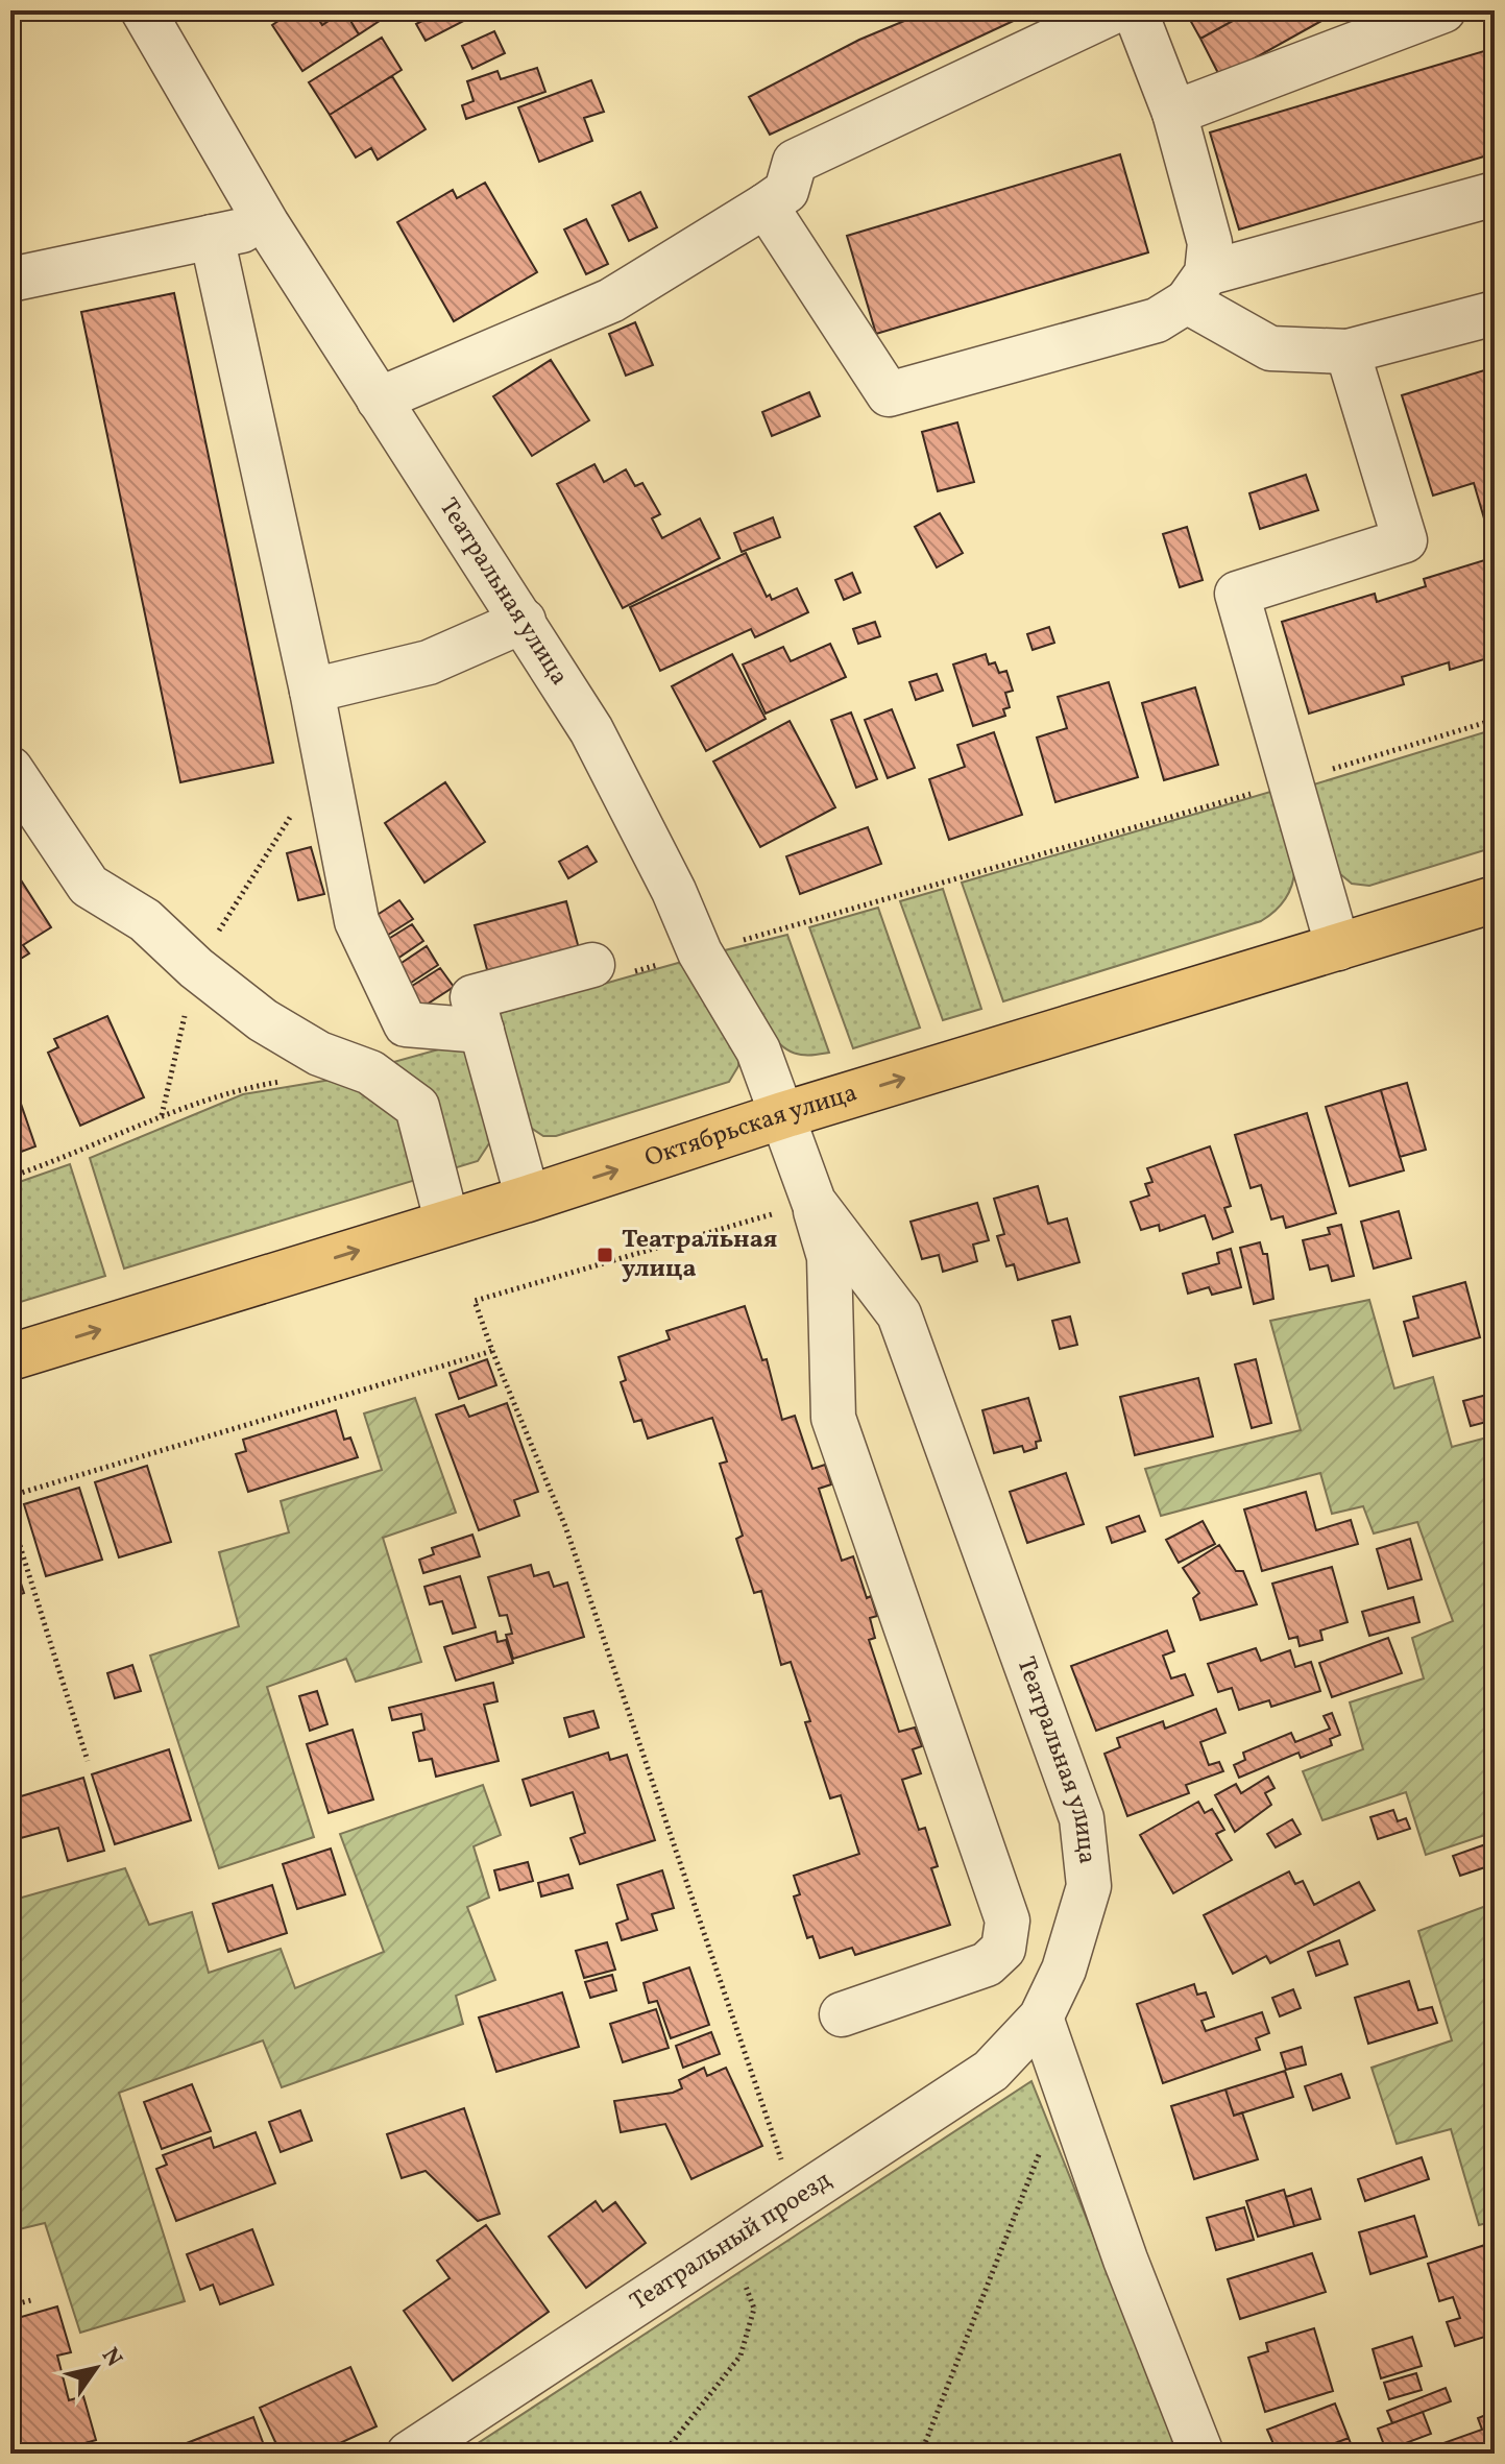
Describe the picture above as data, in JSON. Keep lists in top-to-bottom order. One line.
{"streets":{"main road":["Октябрьская улица"],"street":["Театральная улица","Театральный проезд"]},"crossings":[["Театральная улица","Октябрьская улица"],["Театральная улица","Театральный проезд"]],"one_way":["Октябрьская улица"],"places":{"transit":["Театральная улица"]},"north":"top right"}
